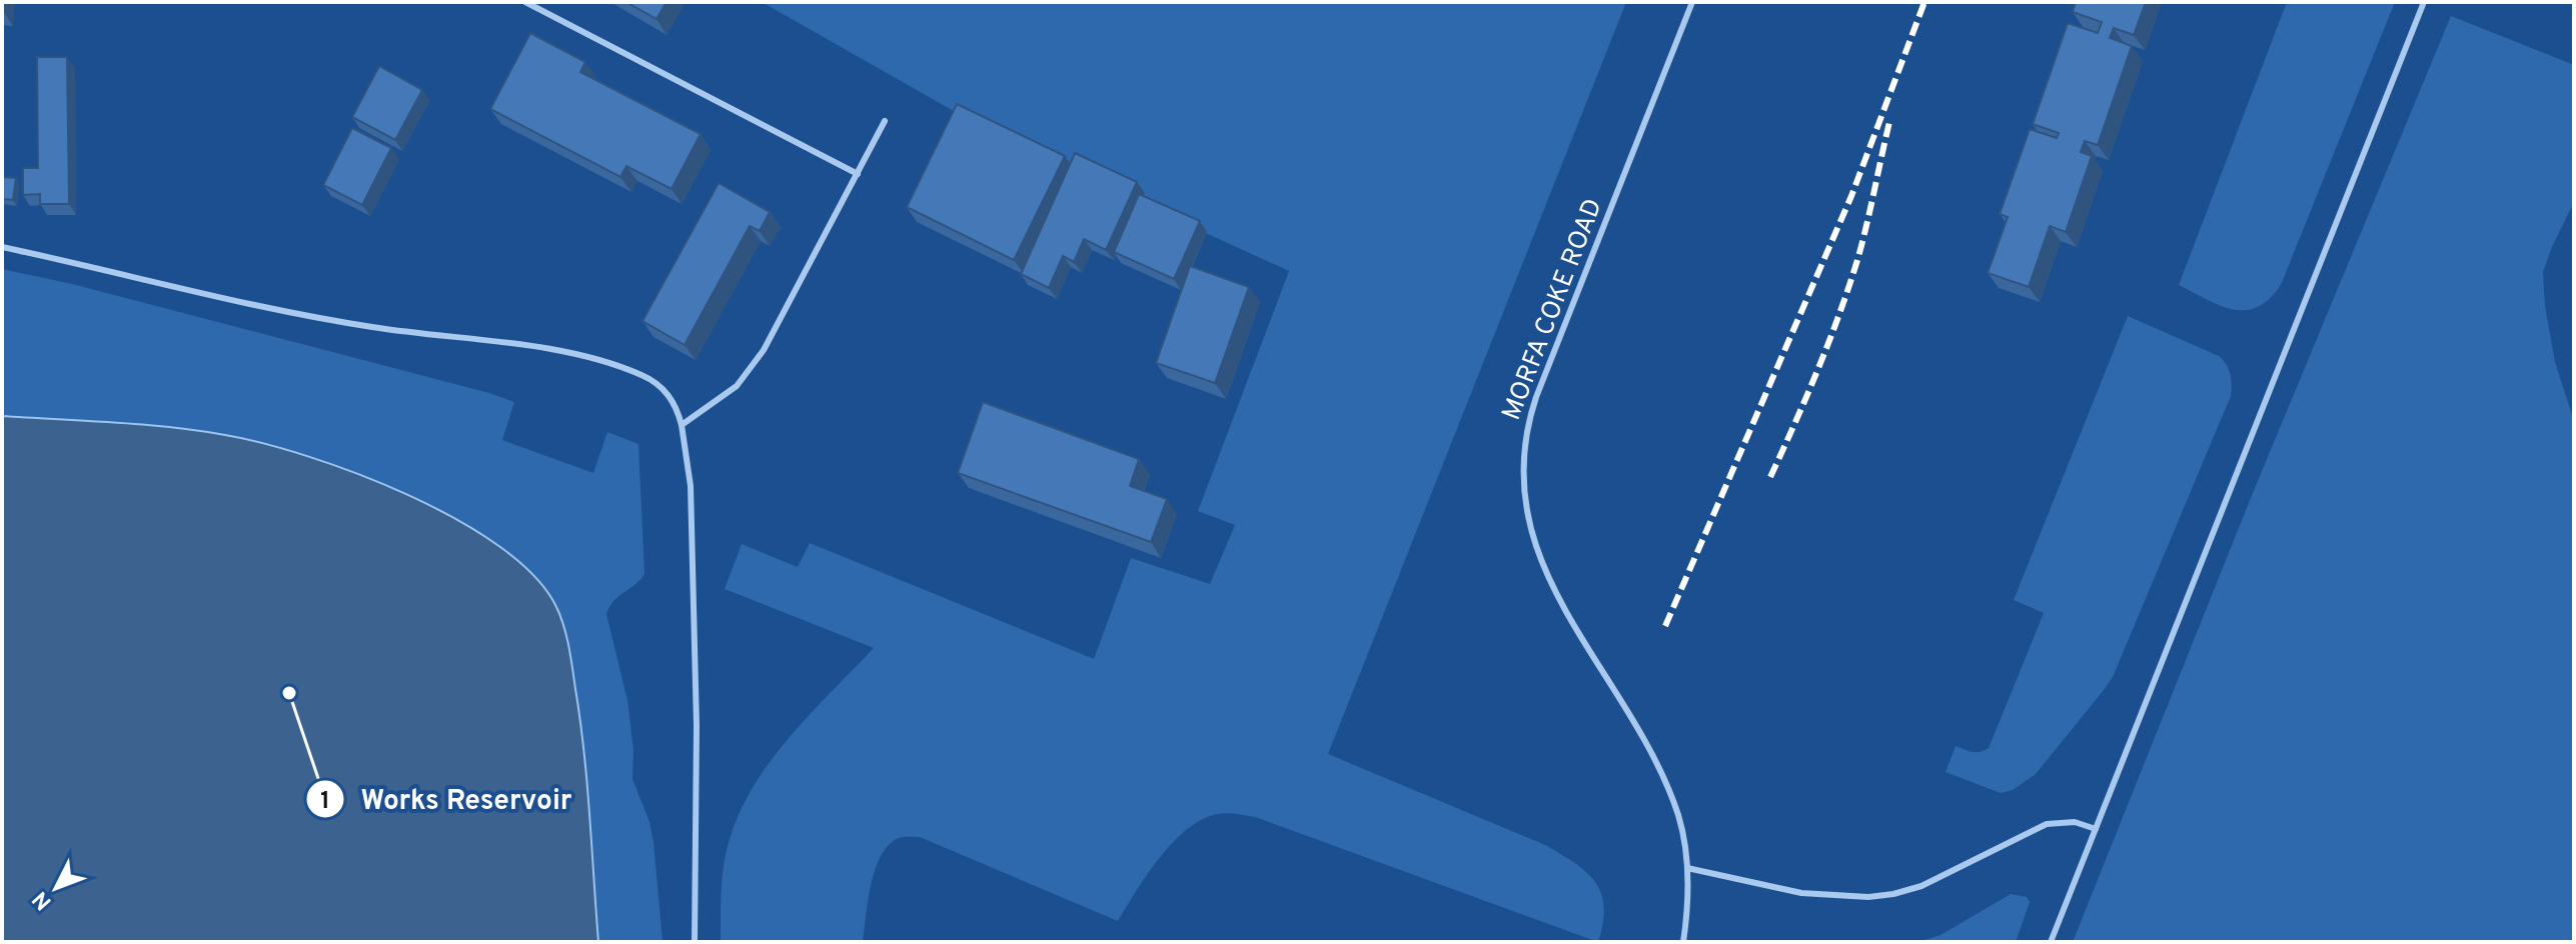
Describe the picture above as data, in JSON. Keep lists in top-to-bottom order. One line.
{"streets":{"lane":["MORFA COKE ROAD"]},"places":["Works Reservoir"],"north":"bottom left"}
